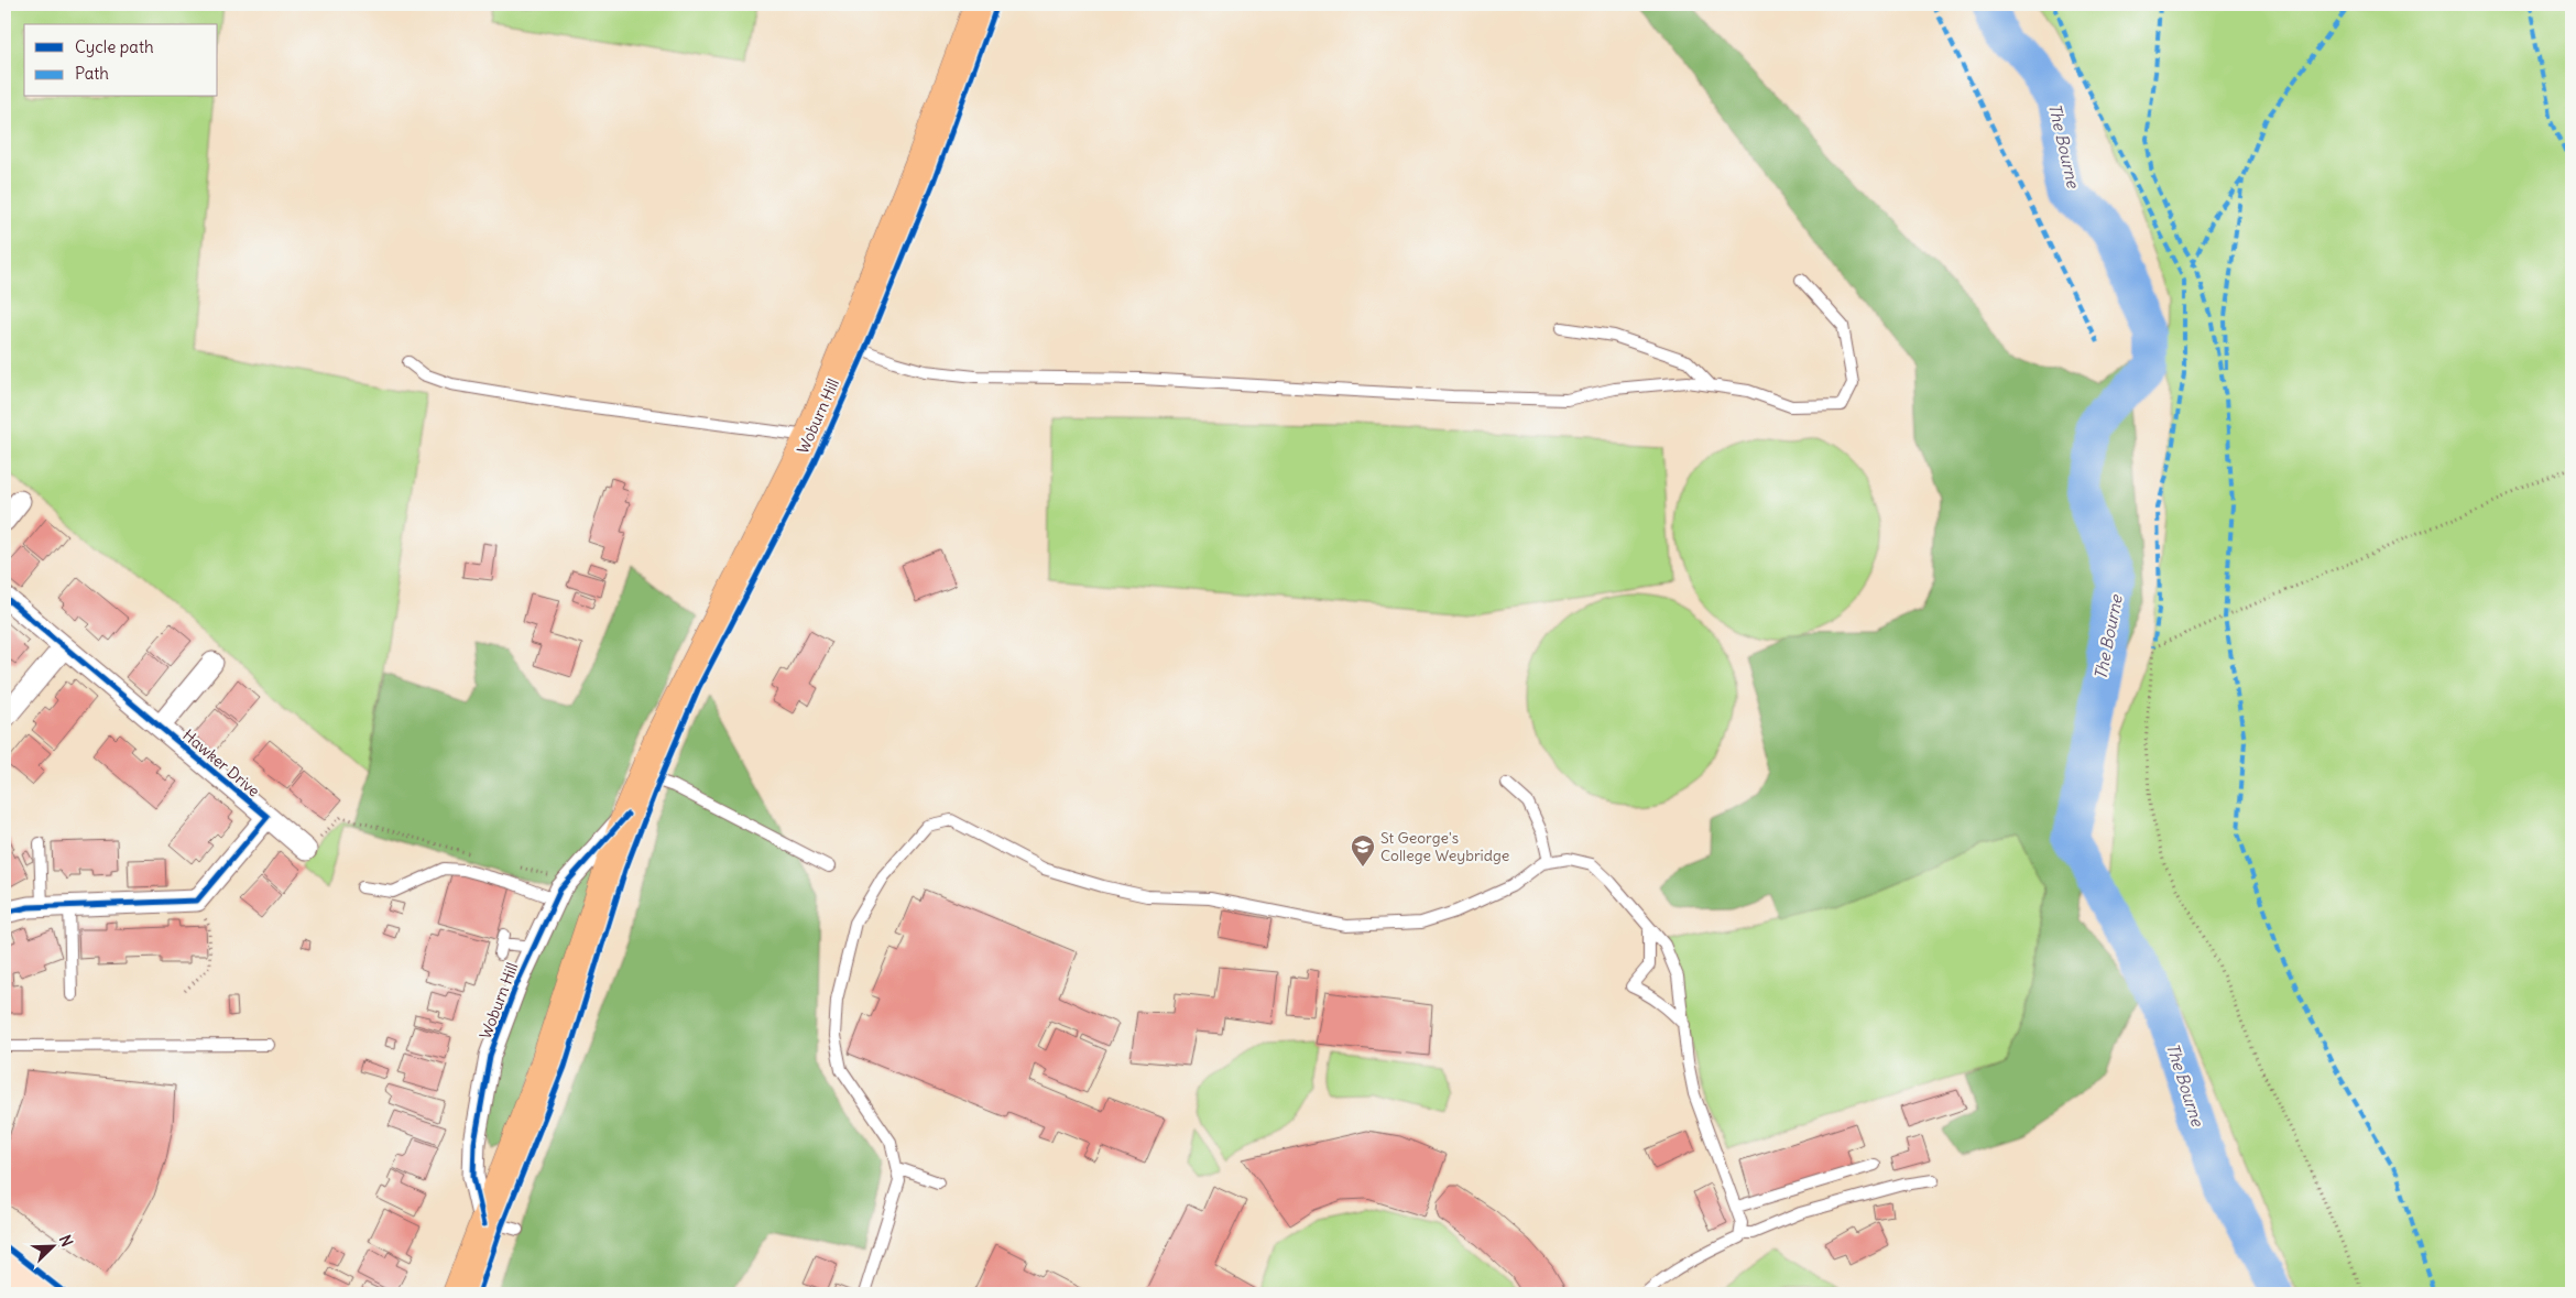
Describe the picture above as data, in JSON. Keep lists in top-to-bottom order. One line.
{"streets":{"main road":["Woburn Hill"],"street":["Hawker Drive"]},"water":["The Bourne"],"places":{"school or university":["St George's College Weybridge"]},"legend":["Cycle path","Path"],"north":"top right"}
